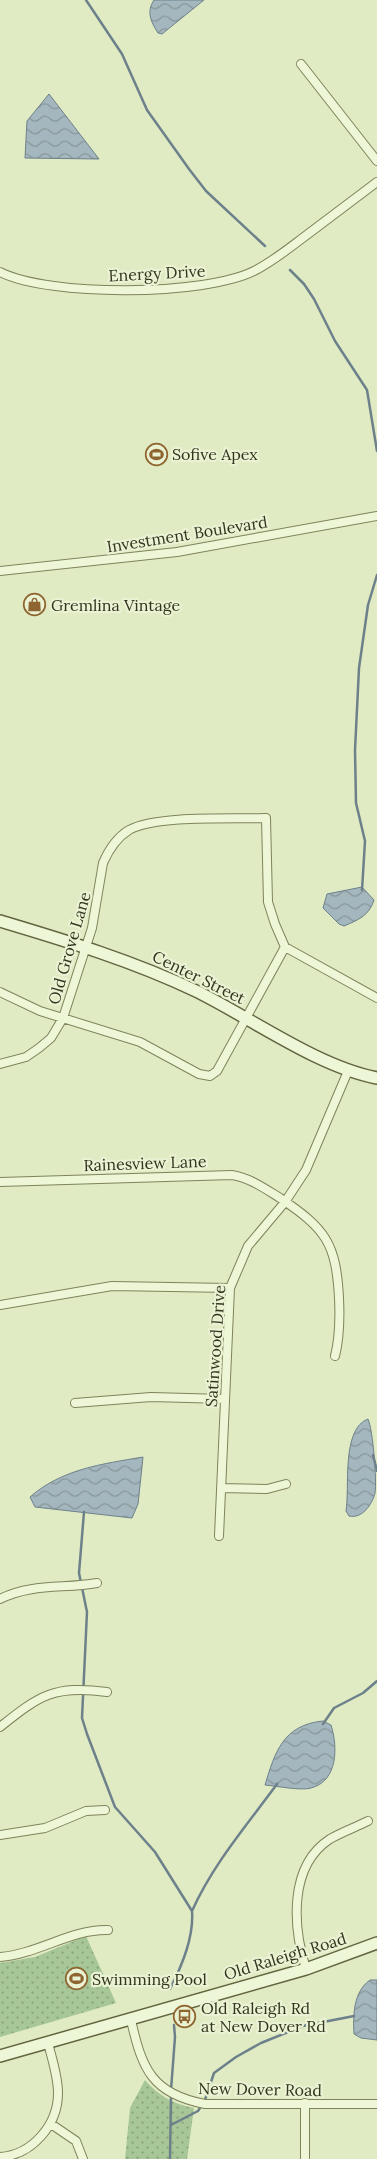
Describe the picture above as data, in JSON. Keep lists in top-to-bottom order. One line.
{"streets":{"main road":["Center Street","Old Raleigh Road"],"street":["Energy Drive","Investment Boulevard","Old Grove Lane","Rainesview Lane","Satinwood Drive","New Dover Road"]},"crossings":[["Old Grove Lane","Center Street"],["Center Street","Satinwood Drive"],["Rainesview Lane","Satinwood Drive"],["Old Raleigh Road","New Dover Road"]],"places":{"sports":["Sofive Apex","Swimming Pool"],"shop":["Gremlina Vintage"],"bus stop":["Old Raleigh Rd at New Dover Rd"]}}
